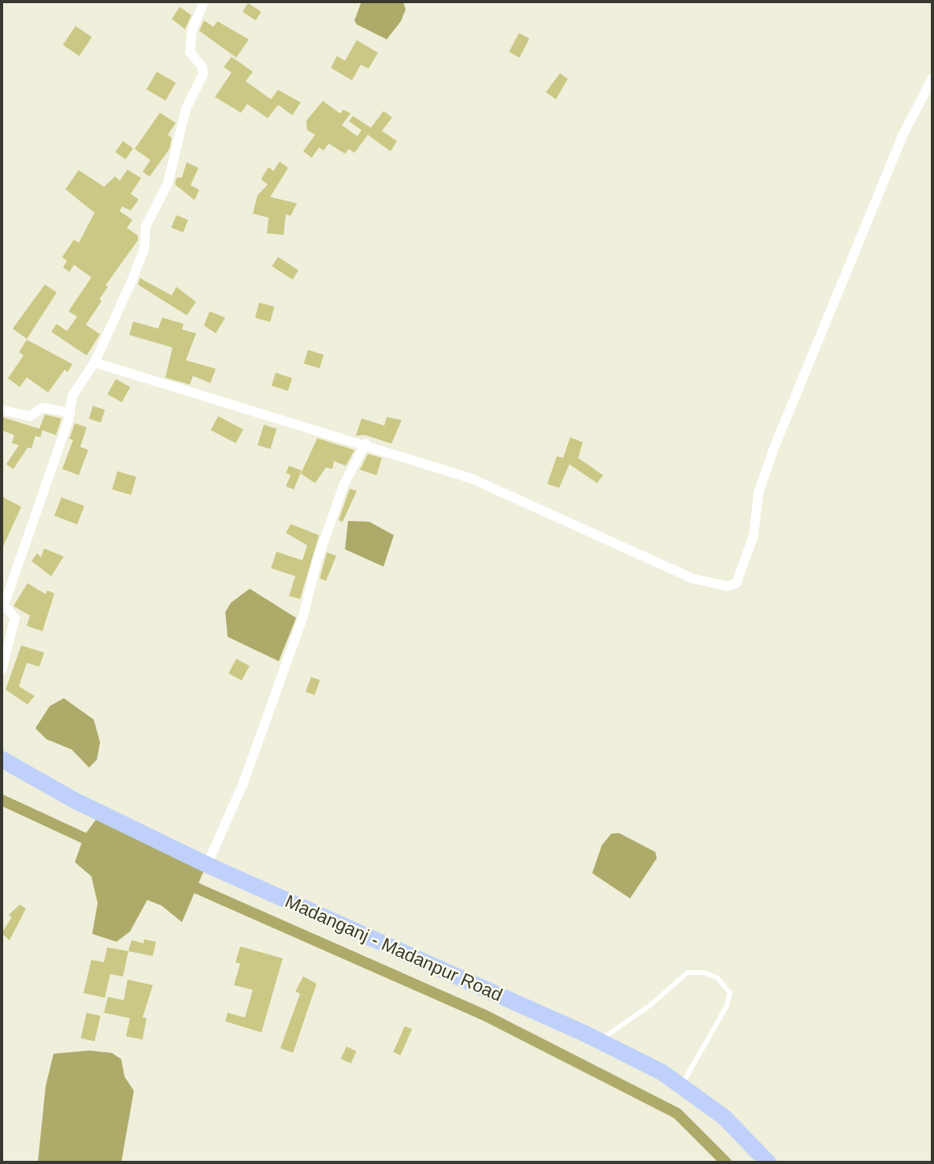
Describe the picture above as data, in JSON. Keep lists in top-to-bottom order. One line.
{"streets":{"main road":["Madanganj - Madanpur Road"]}}
